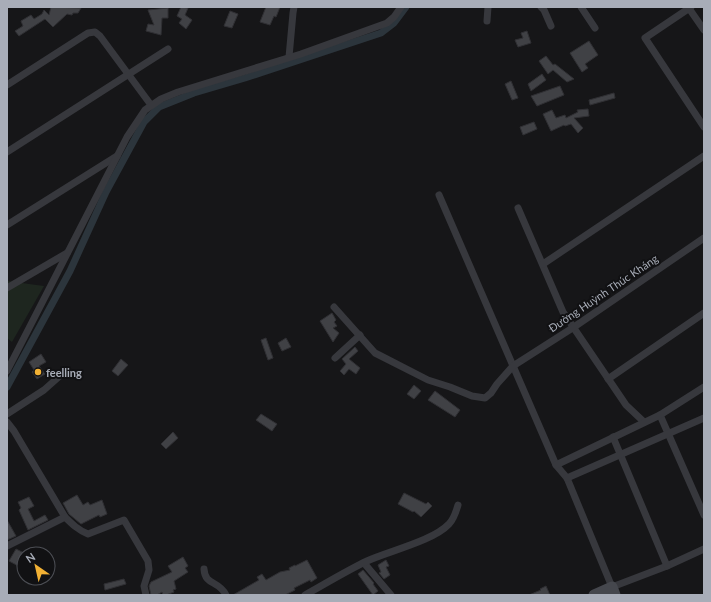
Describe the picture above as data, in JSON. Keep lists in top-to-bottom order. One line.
{"streets":{"street":["Đường Huỳnh Thúc Kháng"]},"places":["feelling"],"north":"top left"}
